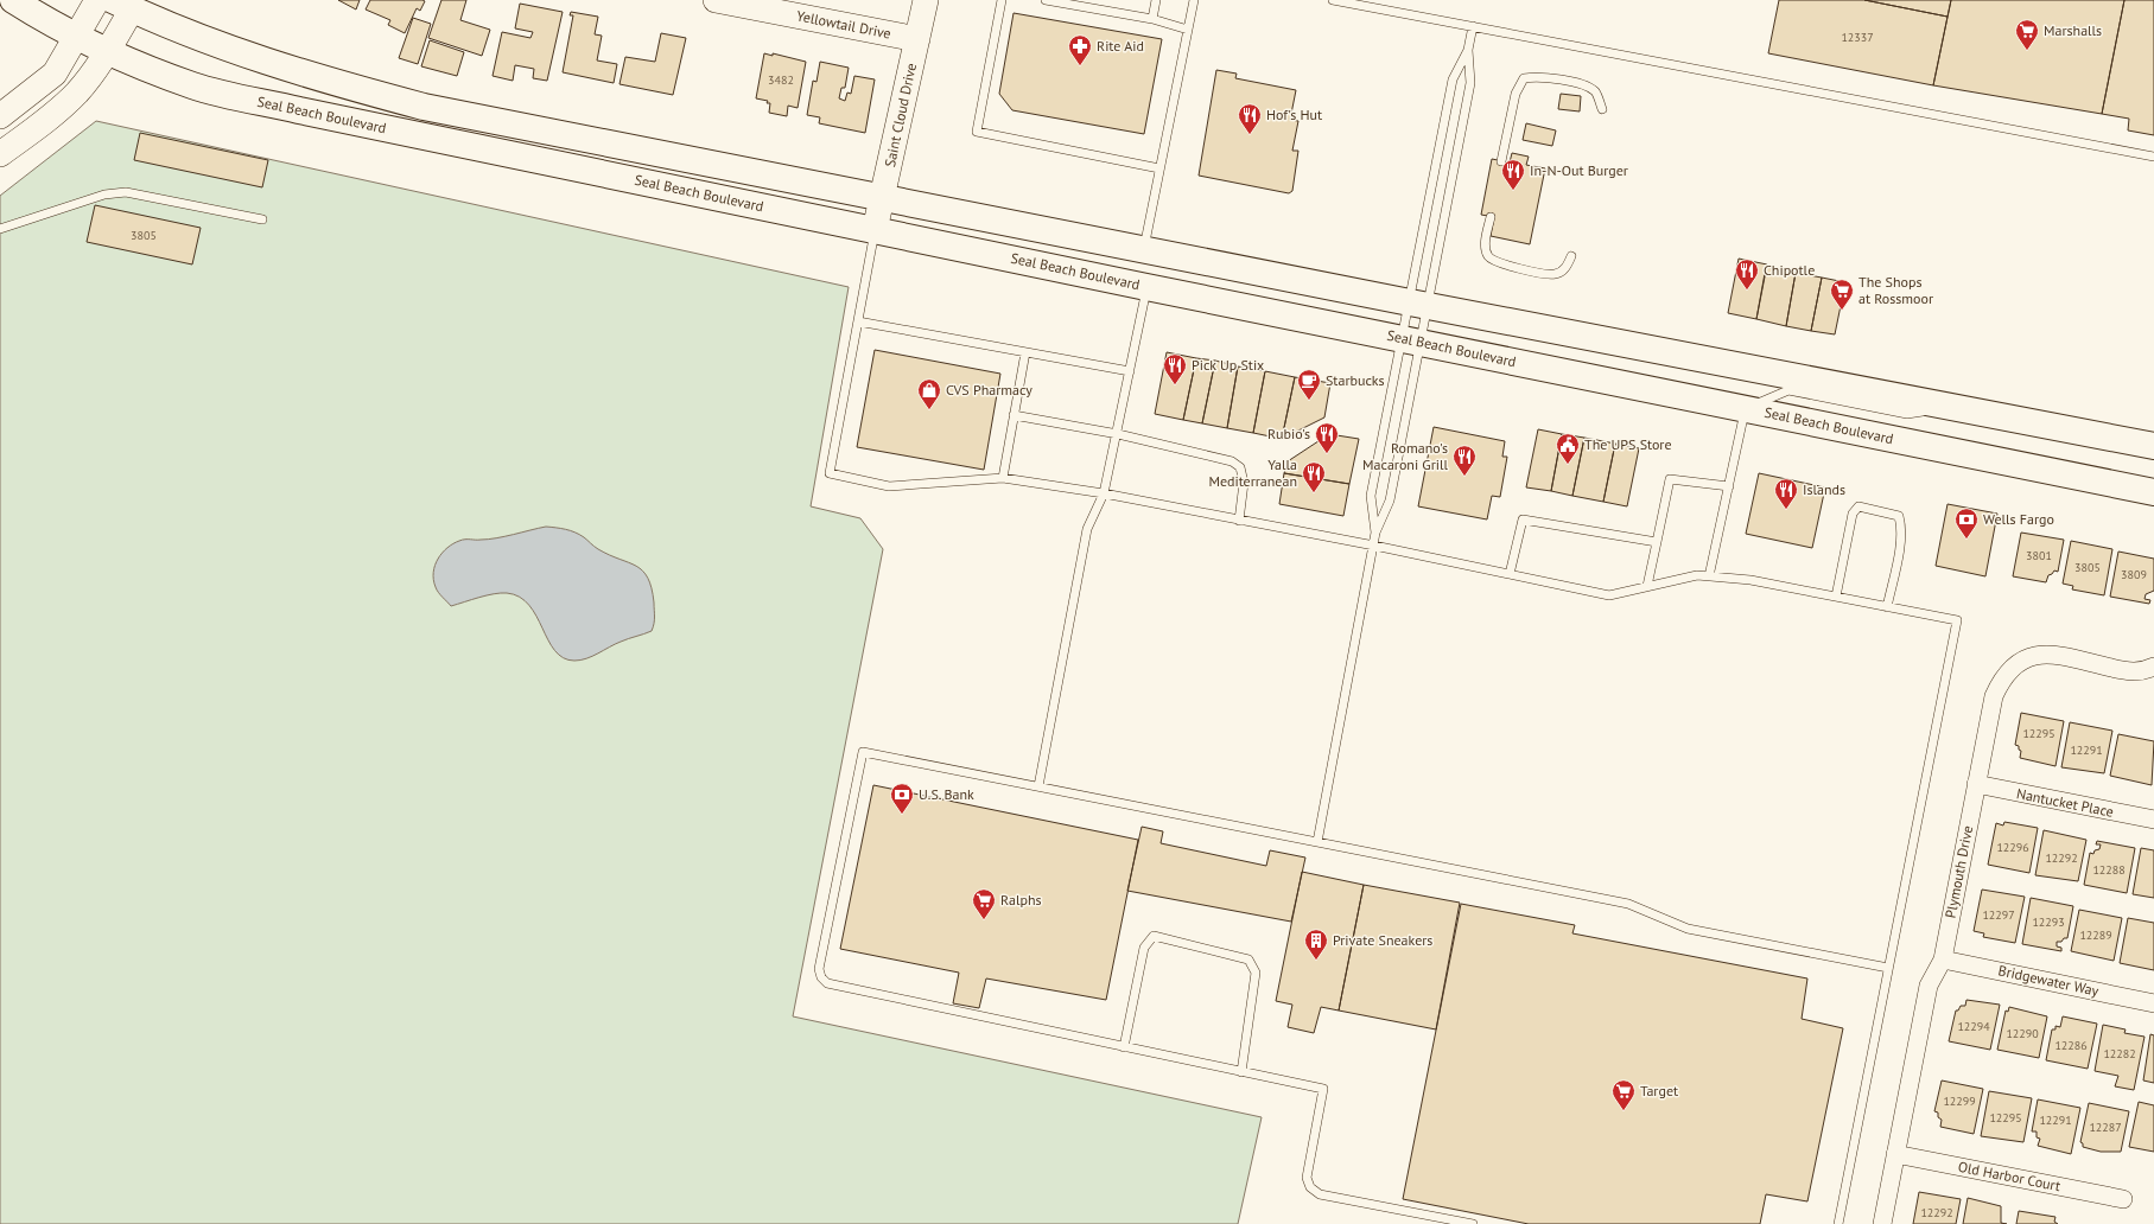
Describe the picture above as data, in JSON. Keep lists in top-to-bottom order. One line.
{"streets":{"main road":["Seal Beach Boulevard"],"street":["Yellowtail Drive","Saint Cloud Drive","Nantucket Place","Plymouth Drive","Bridgewater Way","Old Harbor Court"]},"crossings":[["Yellowtail Drive","Saint Cloud Drive"],["Seal Beach Boulevard","Saint Cloud Drive"],["Nantucket Place","Plymouth Drive"],["Plymouth Drive","Bridgewater Way"],["Plymouth Drive","Old Harbor Court"]],"places":{"supermarket":["Marshalls","The Shops at Rossmoor","Ralphs","Target"],"pharmacy":["Rite Aid"],"restaurant":["Hof's Hut","In-N-Out Burger","Chipotle","Pick Up Stix","Rubio's","Romano's Macaroni Grill","Yalla Mediterranean","Islands"],"cafe":["Starbucks"],"shop":["CVS Pharmacy"],"public building":["The UPS Store"],"bank":["Wells Fargo","U.S. Bank"],"building":["Private Sneakers"]},"house_numbers":["12337","3482","3805","3801","3805","3809","12295","12291","12296","12292","12288","12297","12293","12289","12294","12290","12286","12282","12299","12295","12291","12287","12292"]}
